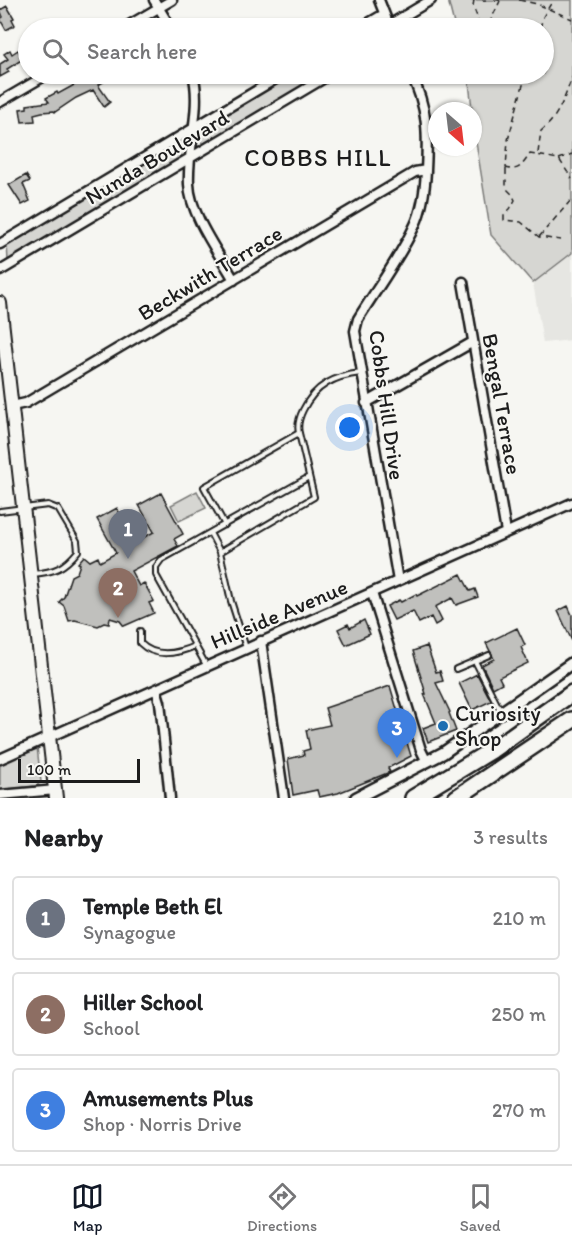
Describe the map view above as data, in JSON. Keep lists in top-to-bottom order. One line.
{"streets":{"street":["Nunda Boulevard","Beckwith Terrace","Bengal Terrace","Cobbs Hill Drive","Hillside Avenue"]},"crossings":[["Beckwith Terrace","Cobbs Hill Drive"],["Bengal Terrace","Hillside Avenue"],["Cobbs Hill Drive","Hillside Avenue"]],"districts":["COBBS HILL"],"places":["Curiosity Shop"],"scale_bar":"100 m","north":"bottom right","page":{"search":"Search here","pins":["1","2","3"],"scale":"100 m","heading":["Nearby","3 results"],"list":[{"mark":"1","name":"Temple Beth El","note":"Synagogue","value":"210 m"},{"mark":"2","name":"Hiller School","note":"School","value":"250 m"},{"mark":"3","name":"Amusements Plus","note":"Shop · Norris Drive","value":"270 m"}],"nav":["Map","Directions","Saved"]}}
